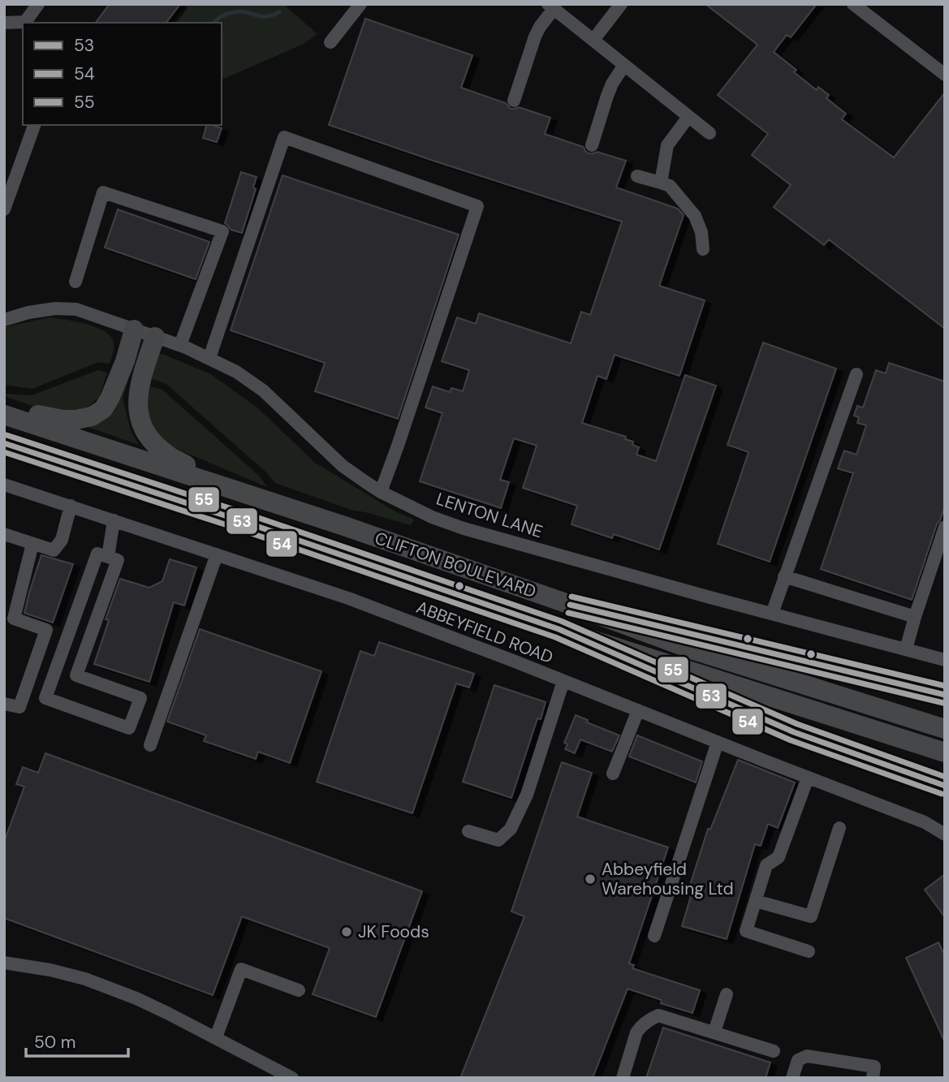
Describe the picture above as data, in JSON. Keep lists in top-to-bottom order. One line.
{"streets":{"highway":["CLIFTON BOULEVARD"],"street":["LENTON LANE","ABBEYFIELD ROAD"]},"places":["Abbeyfield Warehousing Ltd","JK Foods"],"lines":["transit line 55","transit line 53","transit line 54"],"legend":["53","54","55"],"scale_bar":"50 m"}
